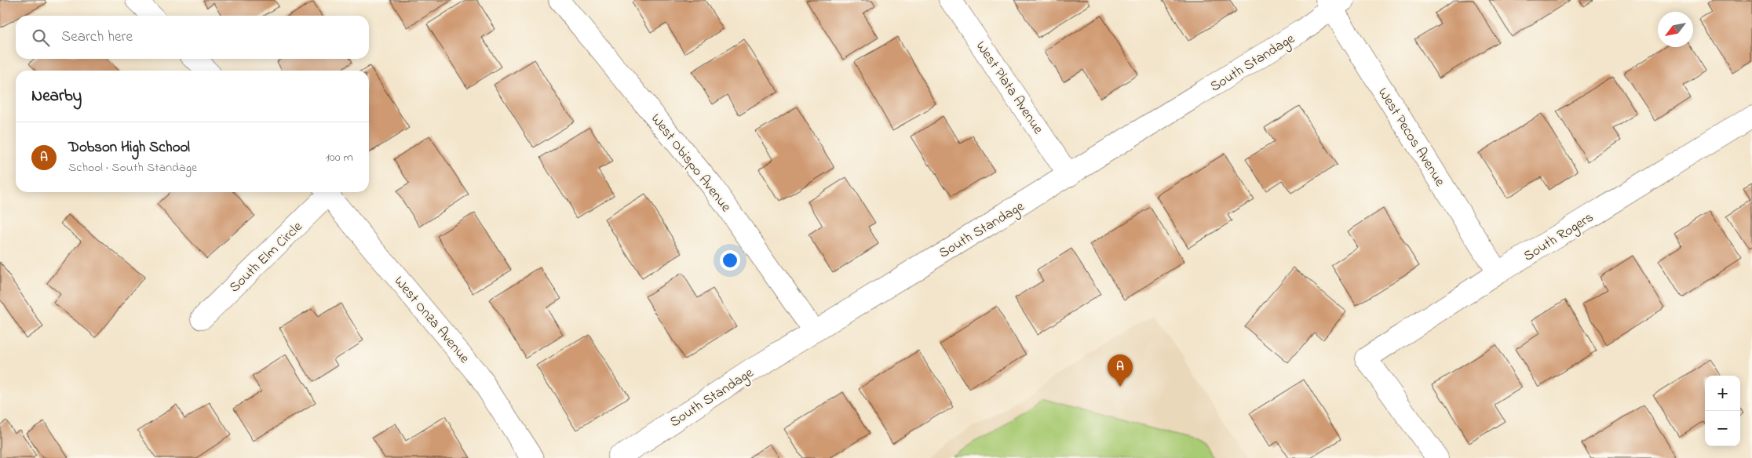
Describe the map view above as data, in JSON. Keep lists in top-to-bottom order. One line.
{"streets":{"street":["South Standage","West Plata Avenue","West Pecos Avenue","West Obispo Avenue","South Rogers","South Elm Circle","West Onza Avenue"]},"crossings":[["South Standage","West Plata Avenue"],["South Standage","West Pecos Avenue"],["South Standage","West Obispo Avenue"],["West Pecos Avenue","South Rogers"]],"north":"bottom left","page":{"search":"Search here","heading":"Nearby","list":[{"mark":"A","name":"Dobson High School","note":"School · South Standage","value":"100 m"}],"pins":"A","map_buttons":["+","−"]}}
